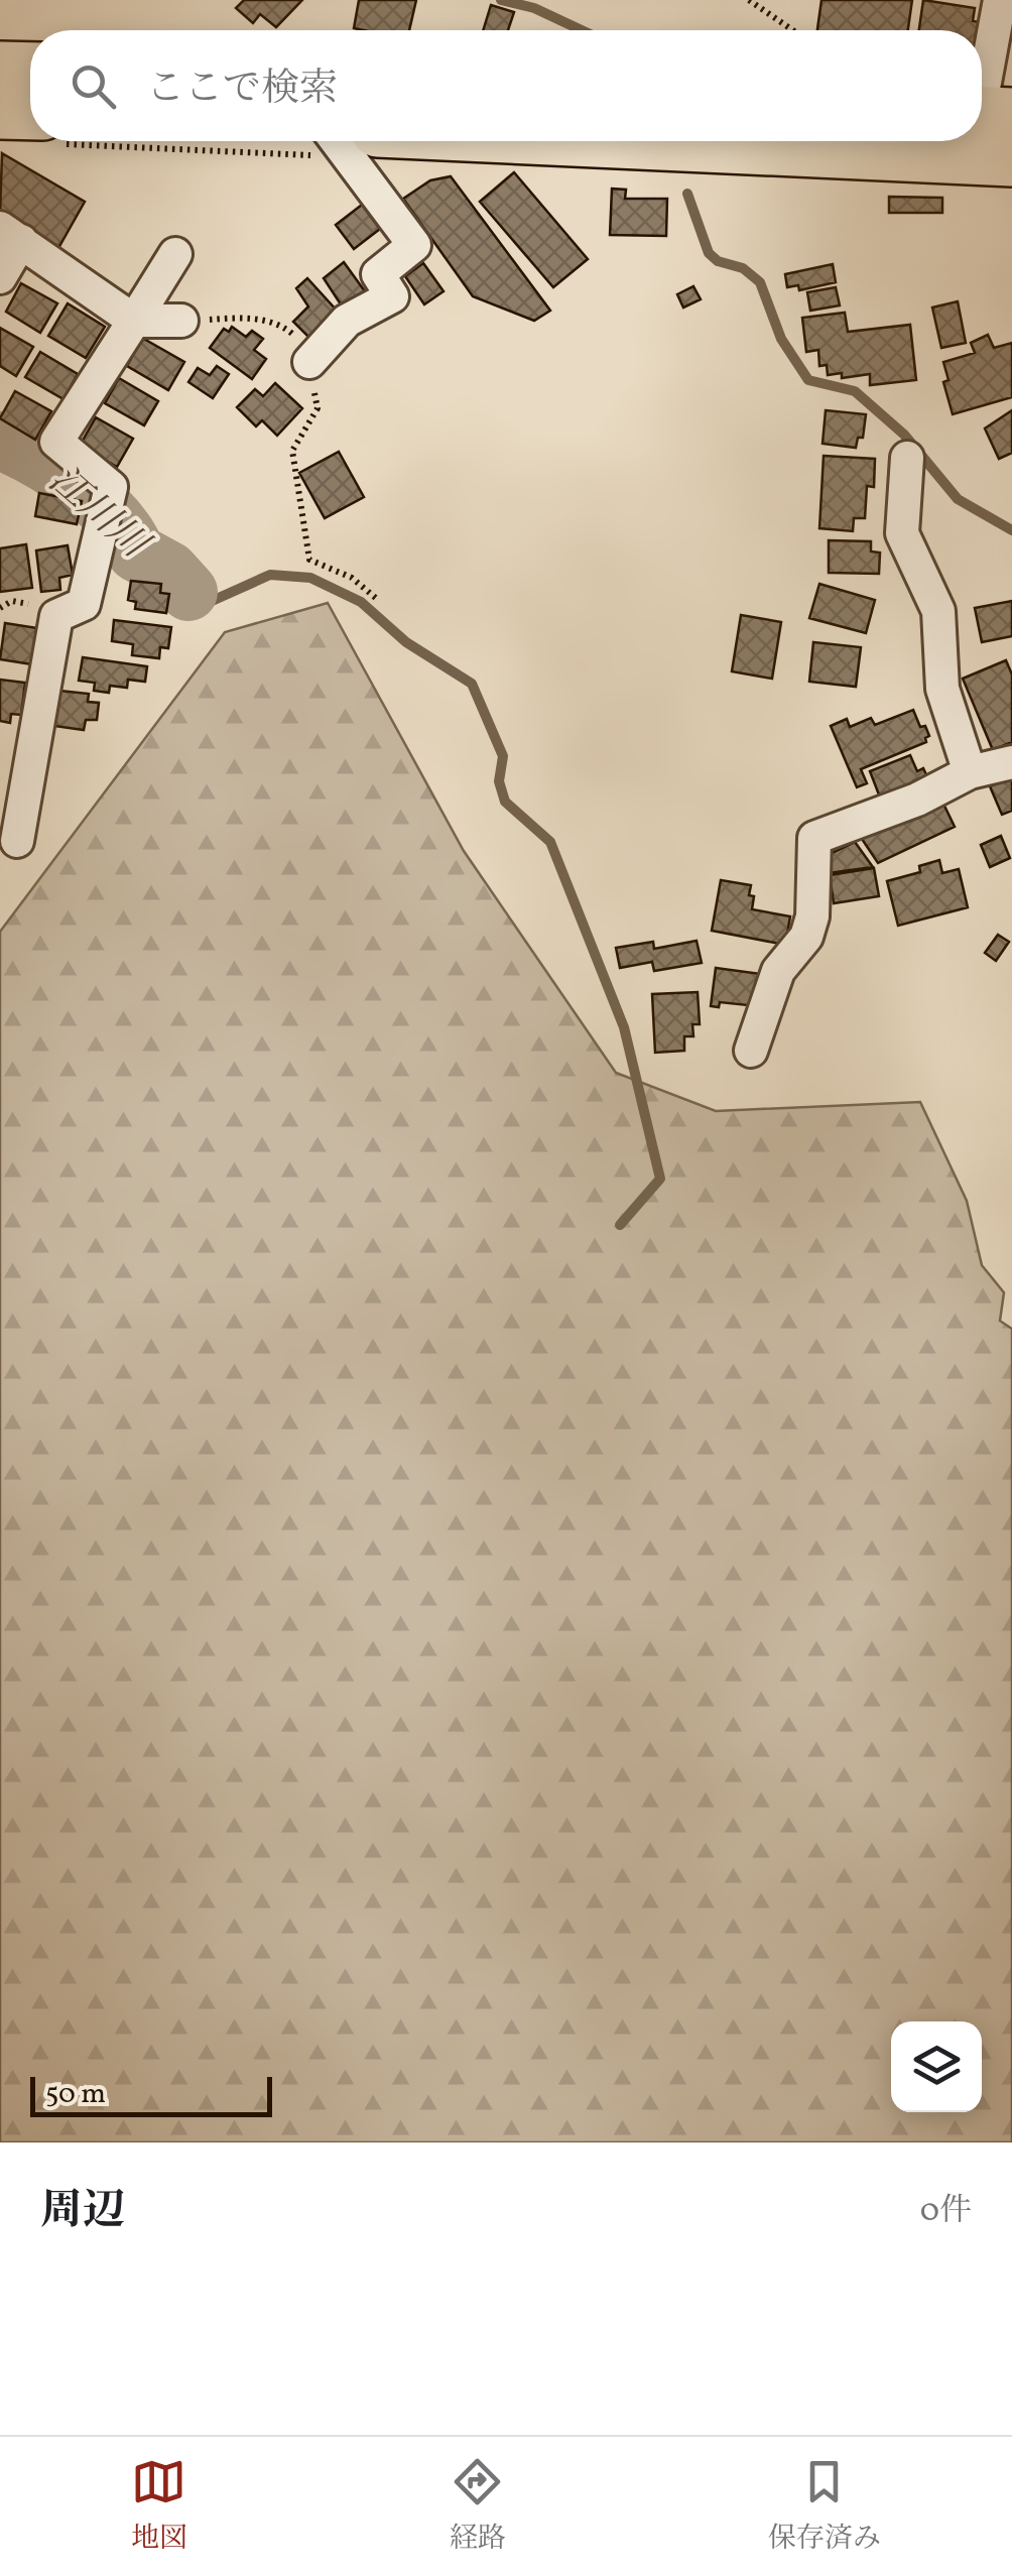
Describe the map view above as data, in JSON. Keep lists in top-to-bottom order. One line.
{"water":["江川川"],"scale_bar":"50 m","page":{"search":"ここで検索","scale":"50 m","heading":["周辺","0件"],"nav":["地図","経路","保存済み"]}}
